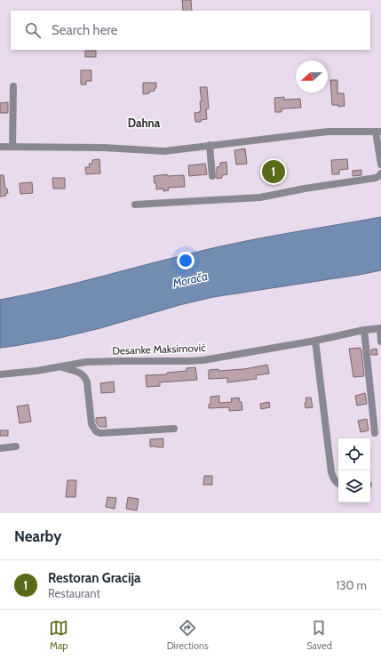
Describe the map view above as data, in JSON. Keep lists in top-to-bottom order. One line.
{"streets":{"street":["Desanke Maksimović"]},"districts":["Dahna"],"water":["Morača"],"north":"left","page":{"search":"Search here","pins":"1","heading":"Nearby","list":[{"mark":"1","name":"Restoran Gracija","note":"Restaurant","value":"130 m"}],"nav":["Map","Directions","Saved"]}}
